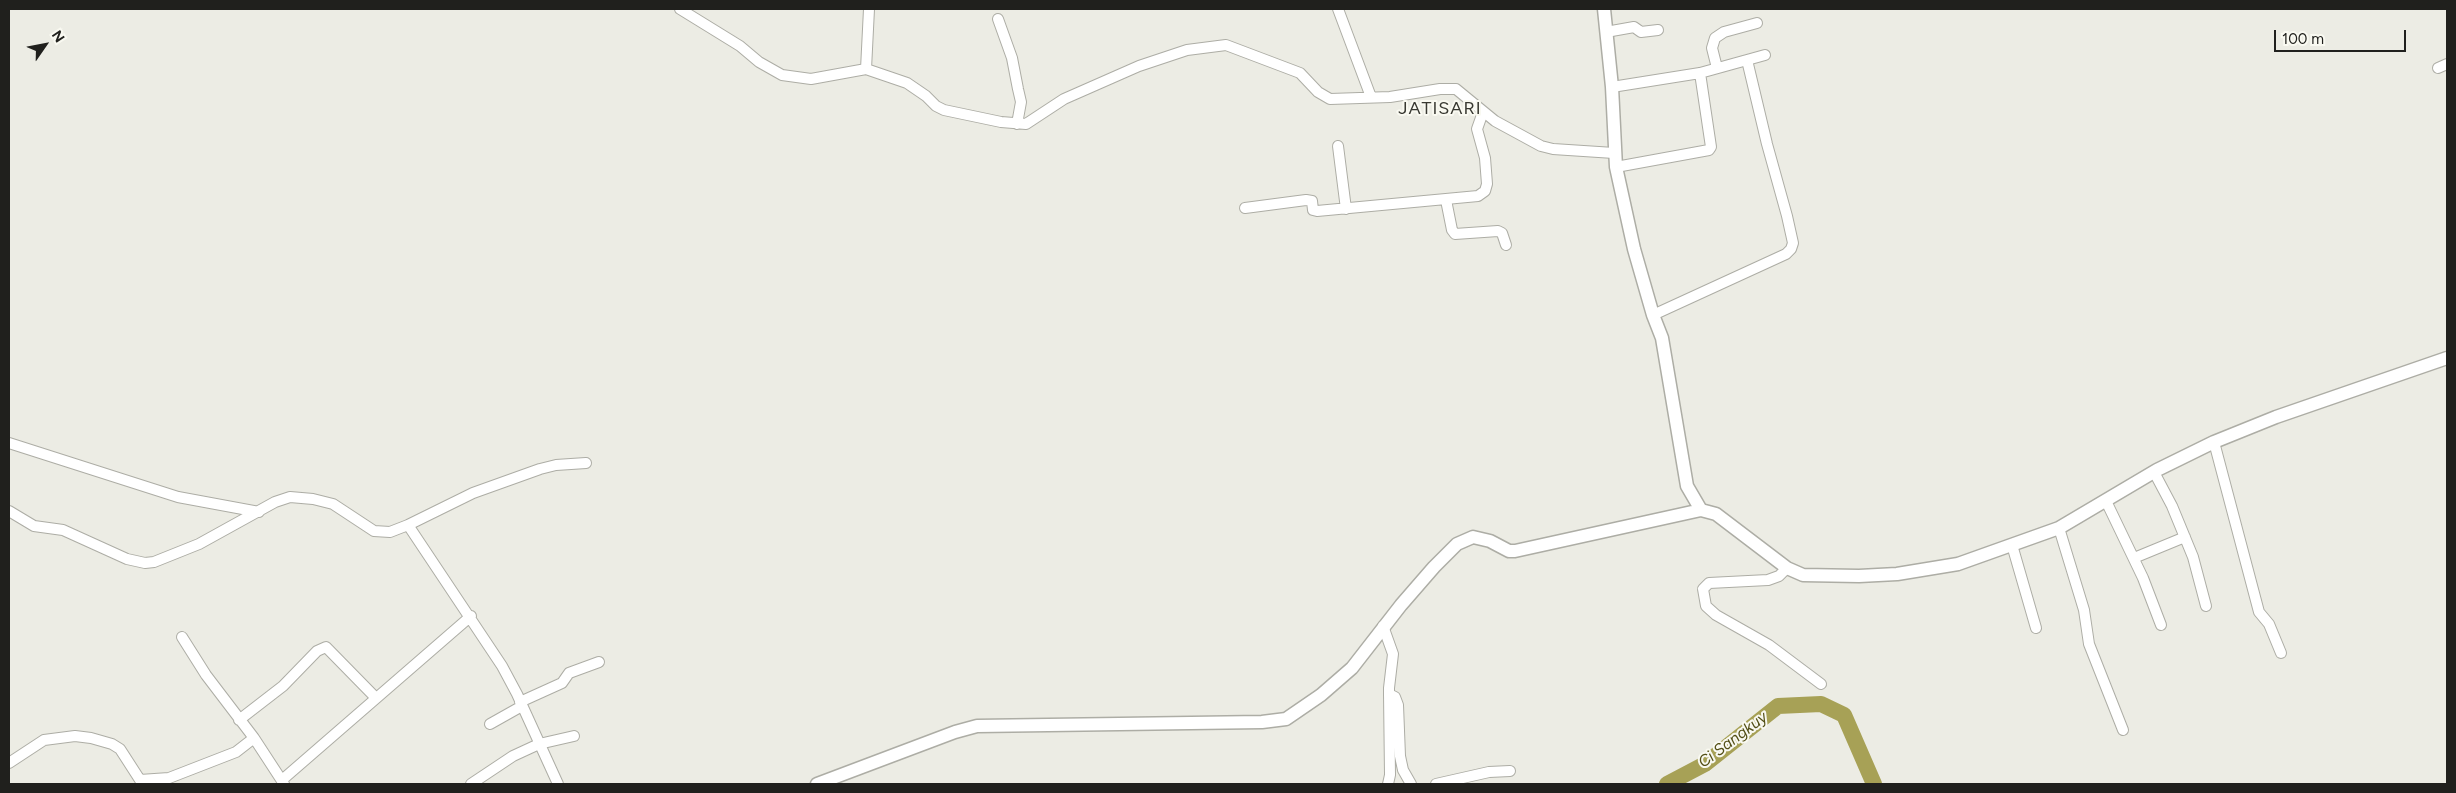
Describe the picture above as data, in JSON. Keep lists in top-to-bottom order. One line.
{"districts":["JATISARI"],"water":["Ci Sangkuy"],"scale_bar":"100 m","north":"top right"}
